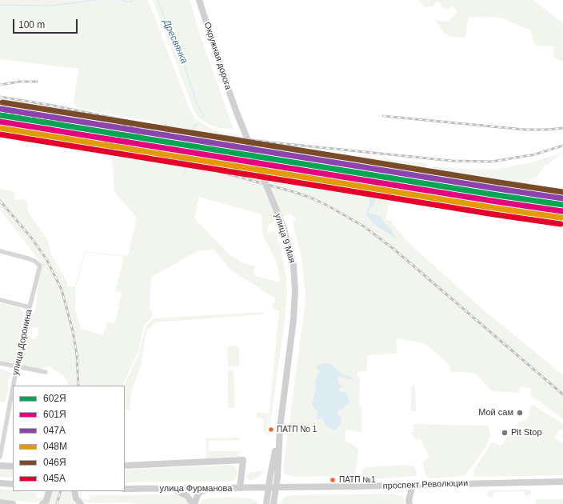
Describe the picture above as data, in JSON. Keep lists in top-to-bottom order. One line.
{"streets":{"main road":["Окружная дорога","улица 9 Мая","проспект Революции","улица Фурманова"],"street":["улица Доронина"]},"crossings":[["Окружная дорога","улица 9 Мая"],["улица 9 Мая","проспект Революции"],["улица 9 Мая","улица Фурманова"],["проспект Революции","улица Фурманова"]],"water":["Дресвянка"],"places":["Мой сам","ПАТП No 1","Pit Stop","ПАТП №1"],"lines":["transit line 046Я","transit line 047А","transit line 602Я","transit line 601Я","transit line 048М","transit line 045А"],"legend":["602Я","601Я","047А","048М","046Я","045А"],"scale_bar":"100 m"}
